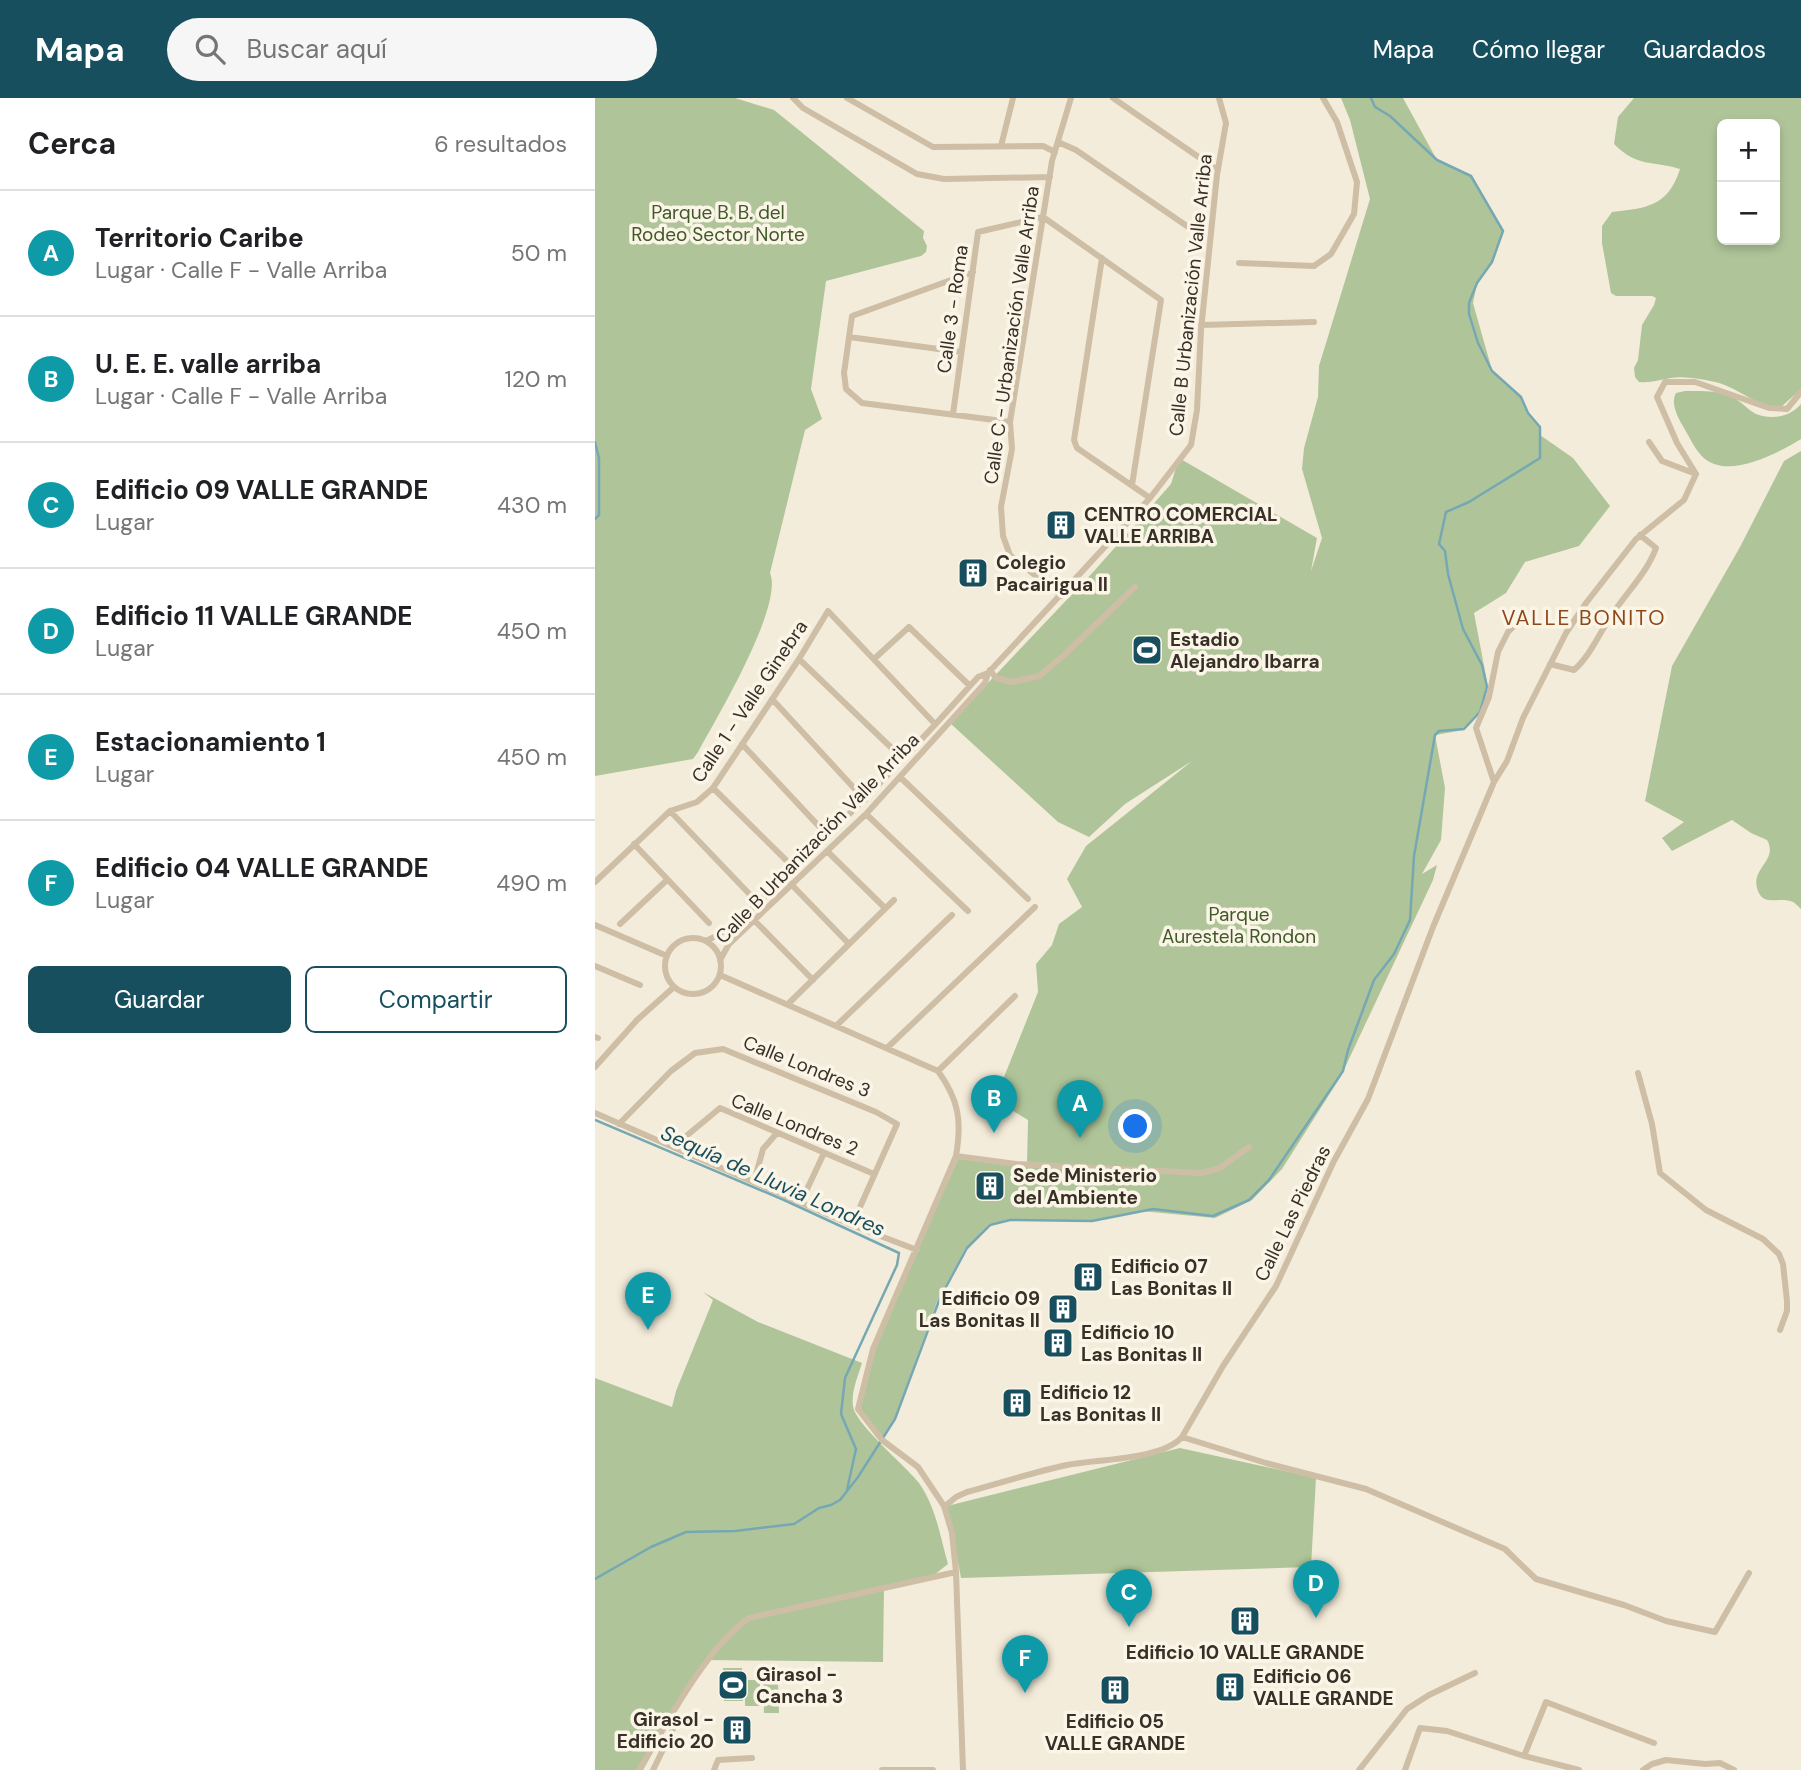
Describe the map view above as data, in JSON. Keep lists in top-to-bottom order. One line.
{"streets":{"street":["Calle B Urbanización Valle Arriba","Calle 3 - Roma","Calle C - Urbanización Valle Arriba","Calle 1 - Valle Ginebra","Calle Londres 3","Calle Londres 2","Calle Las Piedras"]},"crossings":[["Calle B Urbanización Valle Arriba","Calle C - Urbanización Valle Arriba"],["Calle 3 - Roma","Calle C - Urbanización Valle Arriba"],["Calle Londres 3","Calle Londres 2"]],"districts":["VALLE BONITO"],"water":["Sequía de Lluvia Londres"],"parks":["Parque B. B. del Rodeo Sector Norte","Parque Aurestela Rondon"],"places":{"building":["CENTRO COMERCIAL VALLE ARRIBA","Colegio Pacairigua II","Sede Ministerio del Ambiente","Edificio 07 Las Bonitas II","Edificio 09 Las Bonitas II","Edificio 10 Las Bonitas II","Edificio 12 Las Bonitas II","Edificio 10 VALLE GRANDE","Edificio 06 VALLE GRANDE","Edificio 05 VALLE GRANDE","Girasol - Edificio 20"],"sports":["Estadio Alejandro Ibarra","Girasol - Cancha 3"]},"page":{"header":"Mapa","search":"Buscar aquí","nav":["Mapa","Cómo llegar","Guardados"],"heading":["Cerca","6 resultados"],"map_buttons":["+","−"],"list":[{"mark":"A","name":"Territorio Caribe","note":"Lugar · Calle F - Valle Arriba","value":"50 m"},{"mark":"B","name":"U. E. E. valle arriba","note":"Lugar · Calle F - Valle Arriba","value":"120 m"},{"mark":"C","name":"Edificio 09 VALLE GRANDE","note":"Lugar","value":"430 m"},{"mark":"D","name":"Edificio 11 VALLE GRANDE","note":"Lugar","value":"450 m"},{"mark":"E","name":"Estacionamiento 1","note":"Lugar","value":"450 m"},{"mark":"F","name":"Edificio 04 VALLE GRANDE","note":"Lugar","value":"490 m"}],"buttons":["Guardar","Compartir"],"pins":["B","A","E","D","C","F"]}}
